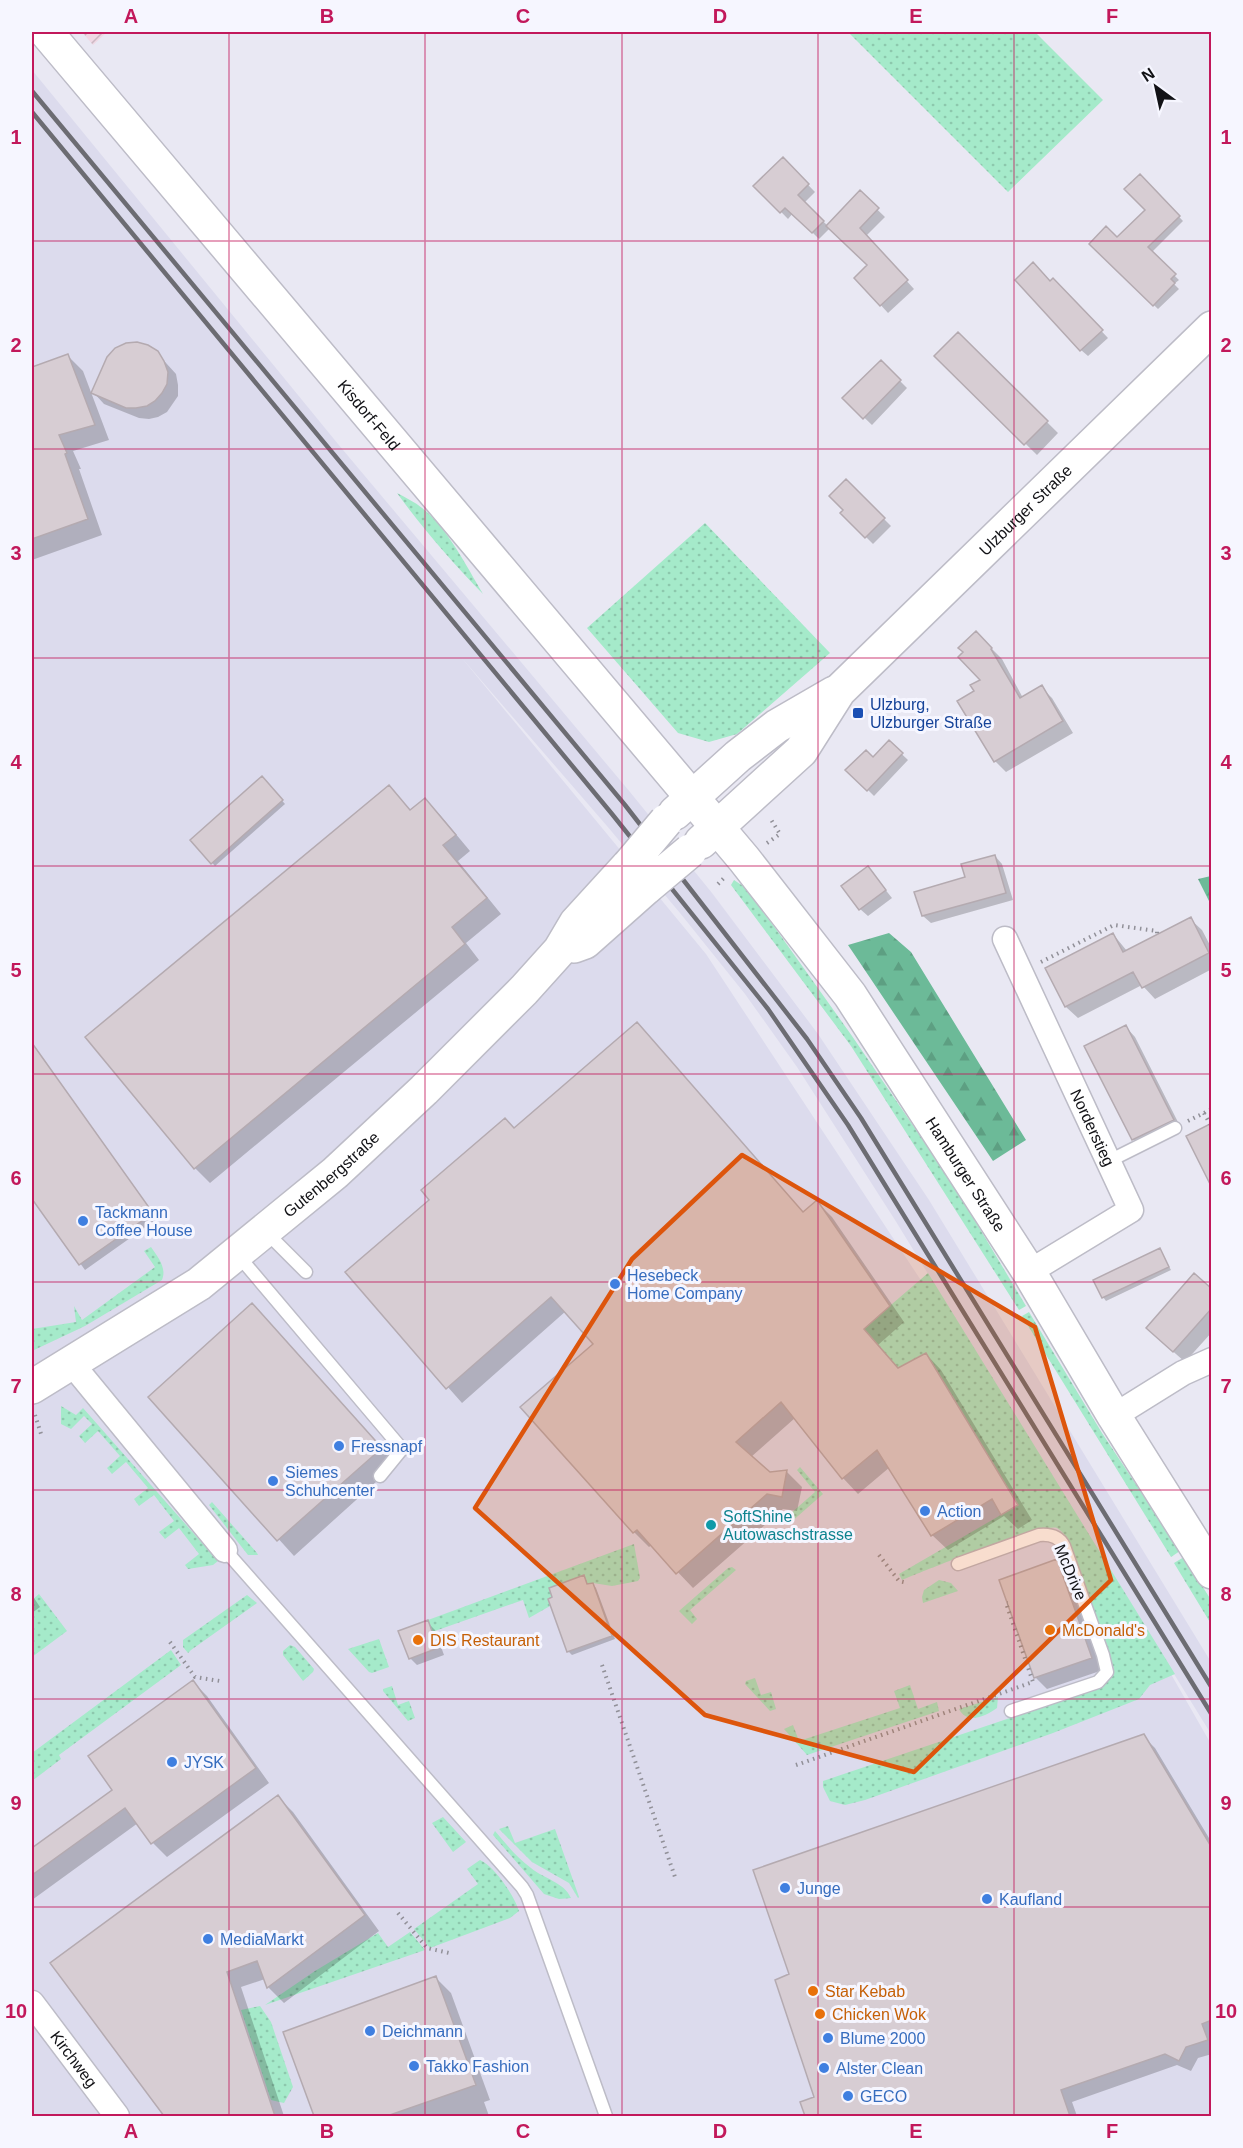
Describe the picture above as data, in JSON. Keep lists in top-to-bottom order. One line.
{"streets":{"main road":["Kisdorf-Feld","Ulzburger Straße","Gutenbergstraße","Hamburger Straße"],"street":["Norderstieg","Kirchweg"],"lane":["McDrive"]},"crossings":[["Kisdorf-Feld","Ulzburger Straße"],["Kisdorf-Feld","Gutenbergstraße"],["Kisdorf-Feld","Hamburger Straße"],["Ulzburger Straße","Gutenbergstraße"],["Ulzburger Straße","Hamburger Straße"],["Norderstieg","Hamburger Straße"],["Gutenbergstraße","Hamburger Straße"]],"places":{"transit":["Ulzburg, Ulzburger Straße"],"other":["Tackmann Coffee House","Hesebeck Home Company","Fressnapf","Siemes Schuhcenter","Action","SoftShine Autowaschstrasse","McDonald's","DIS Restaurant","JYSK","Junge","Kaufland","MediaMarkt","Star Kebab","Chicken Wok","Deichmann","Blume 2000","Takko Fashion","Alster Clean","GECO"]},"north":"top left","grid":{"columns":["A","B","C","D","E","F"],"rows":["1","2","3","4","5","6","7","8","9","10"]}}
